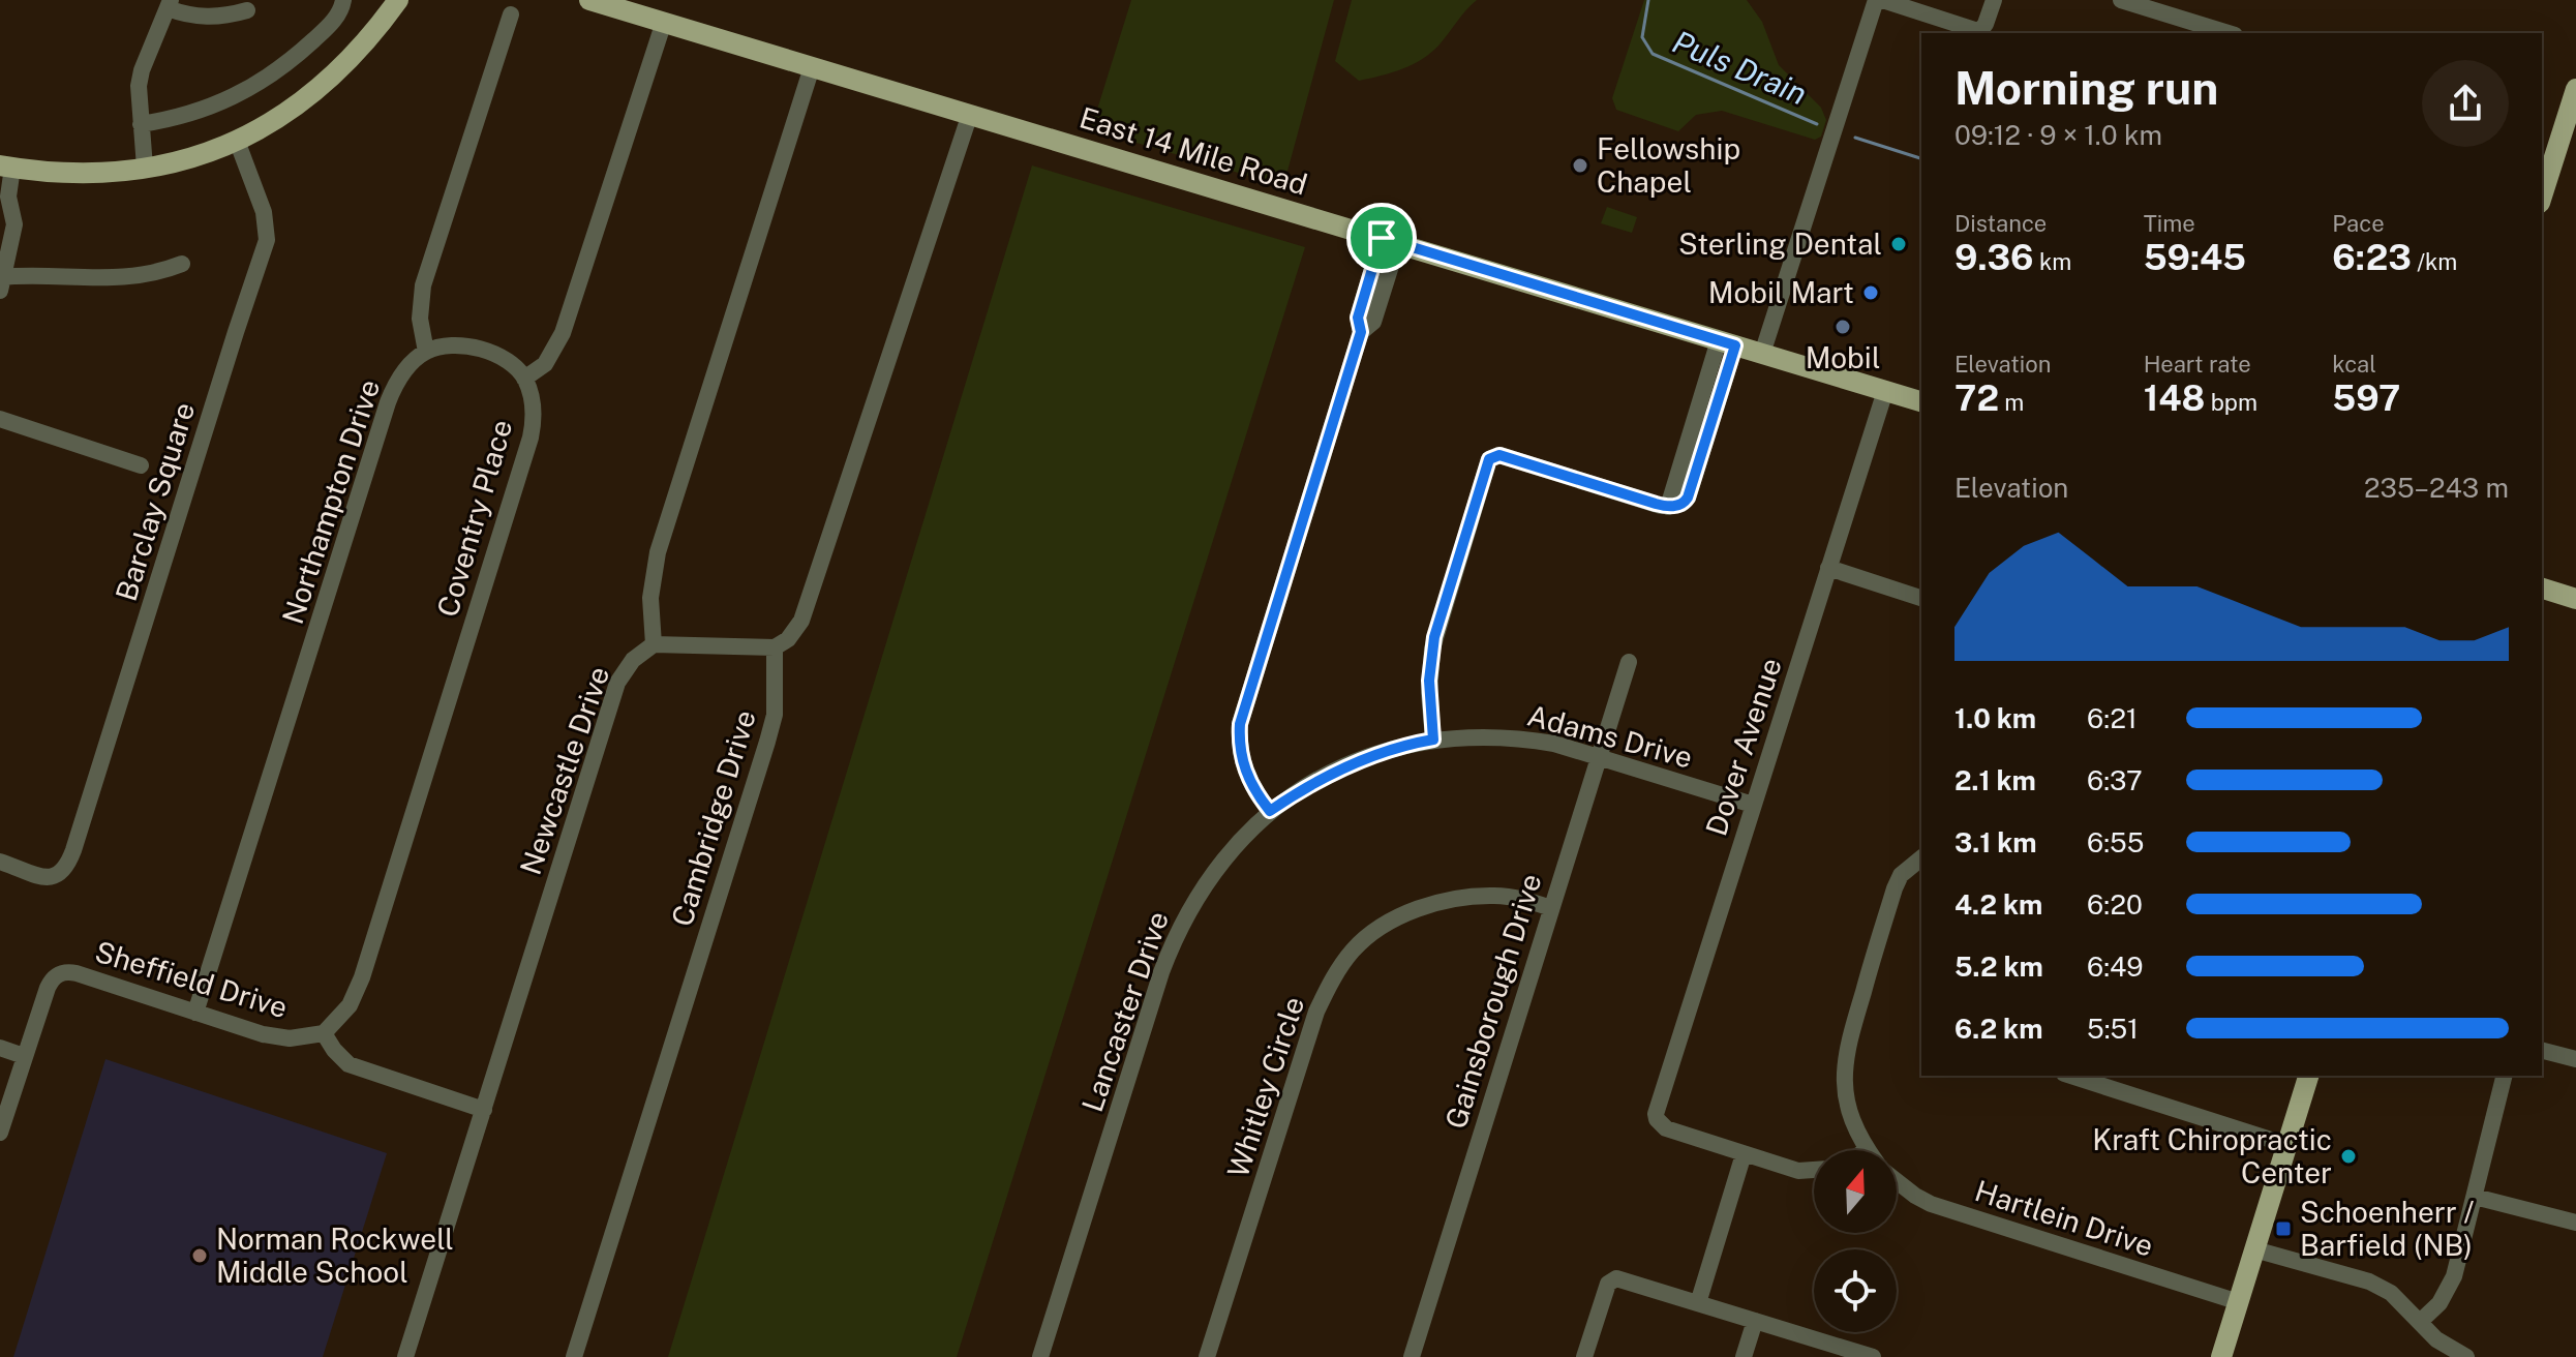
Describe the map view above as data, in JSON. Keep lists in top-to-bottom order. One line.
{"streets":{"main road":["East 14 Mile Road"],"street":["Barclay Square","Northampton Drive","Coventry Place","Adams Drive","Dover Avenue","Newcastle Drive","Cambridge Drive","Sheffield Drive","Gainsborough Drive","Lancaster Drive","Whitley Circle","Hartlein Drive"]},"crossings":[["East 14 Mile Road","Dover Avenue"],["Northampton Drive","Sheffield Drive"],["Coventry Place","Sheffield Drive"],["Adams Drive","Dover Avenue"],["Adams Drive","Gainsborough Drive"],["Adams Drive","Lancaster Drive"],["Newcastle Drive","Sheffield Drive"],["Gainsborough Drive","Whitley Circle"]],"water":["Puls Drain"],"places":{"other":["Fellowship Chapel","Sterling Dental","Mobil Mart","Mobil","Kraft Chiropractic Center","Norman Rockwell Middle School"],"transit":["Schoenherr / Barfield (NB)"]},"north":"top","page":{"heading":["Morning run","09:12 · 9 × 1.0 km"],"stats":[["Distance","9.36 km"],["Time","59:45"],["Pace","6:23 /km"],["Elevation","72 m"],["Heart rate","148 bpm"],["kcal","597"]],"chart":["Elevation","235–243 m"],"list":[{"name":"1.0 km","note":"6:21"},{"name":"2.1 km","note":"6:37"},{"name":"3.1 km","note":"6:55"},{"name":"4.2 km","note":"6:20"},{"name":"5.2 km","note":"6:49"},{"name":"6.2 km","note":"5:51"}]}}
